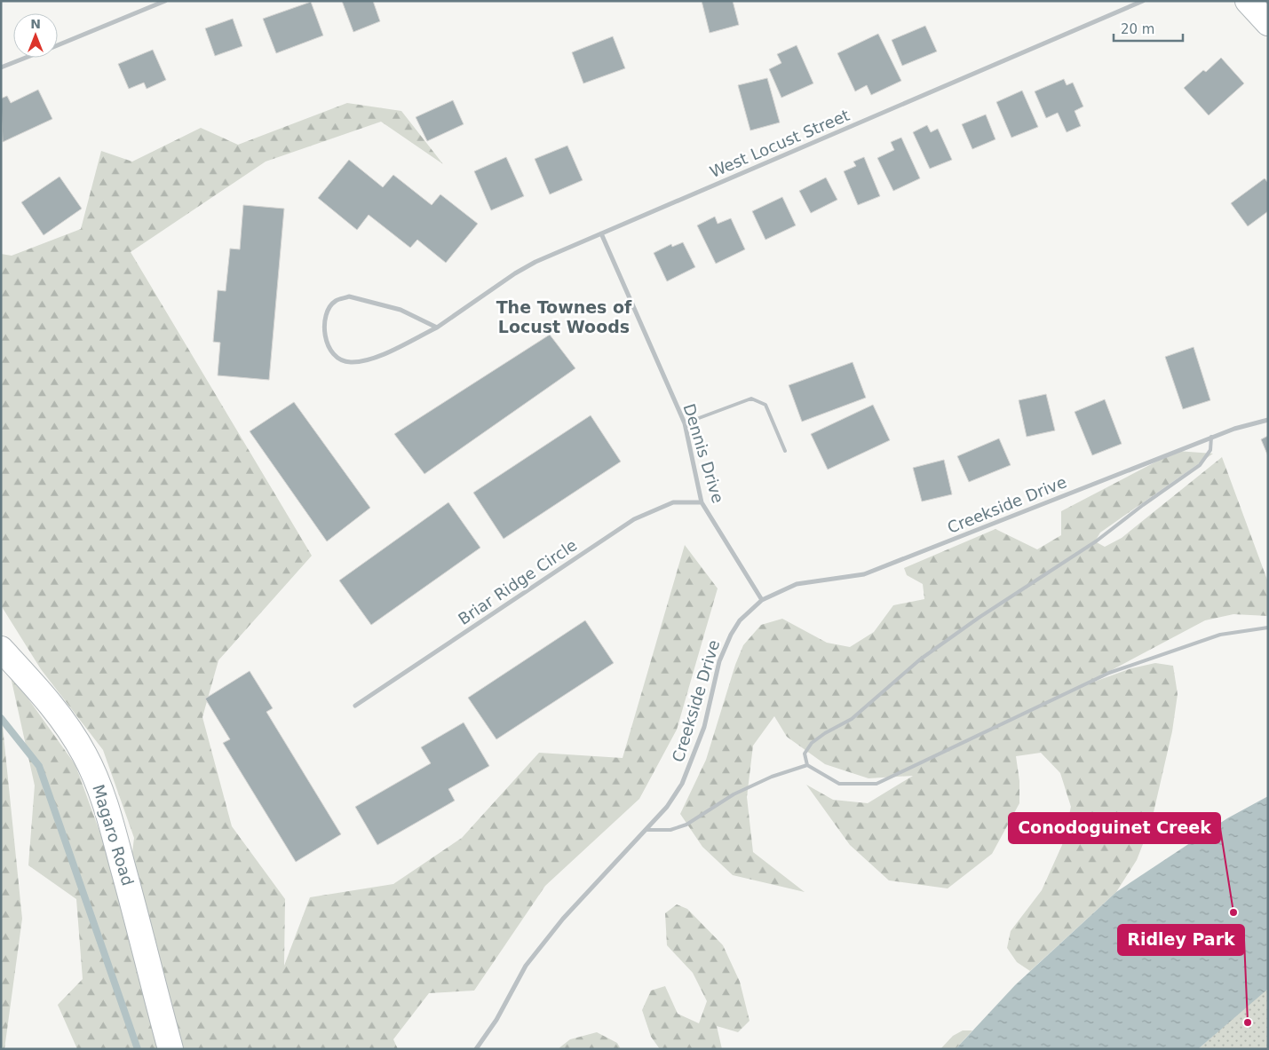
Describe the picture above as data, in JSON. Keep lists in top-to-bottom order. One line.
{"streets":{"street":["West Locust Street","Dennis Drive","Creekside Drive","Briar Ridge Circle","Magaro Road"]},"crossings":[["West Locust Street","Dennis Drive"],["Dennis Drive","Creekside Drive"],["Dennis Drive","Briar Ridge Circle"]],"districts":["The Townes of Locust Woods"],"places":["Conodoguinet Creek","Ridley Park"],"scale_bar":"20 m","north":"top"}
